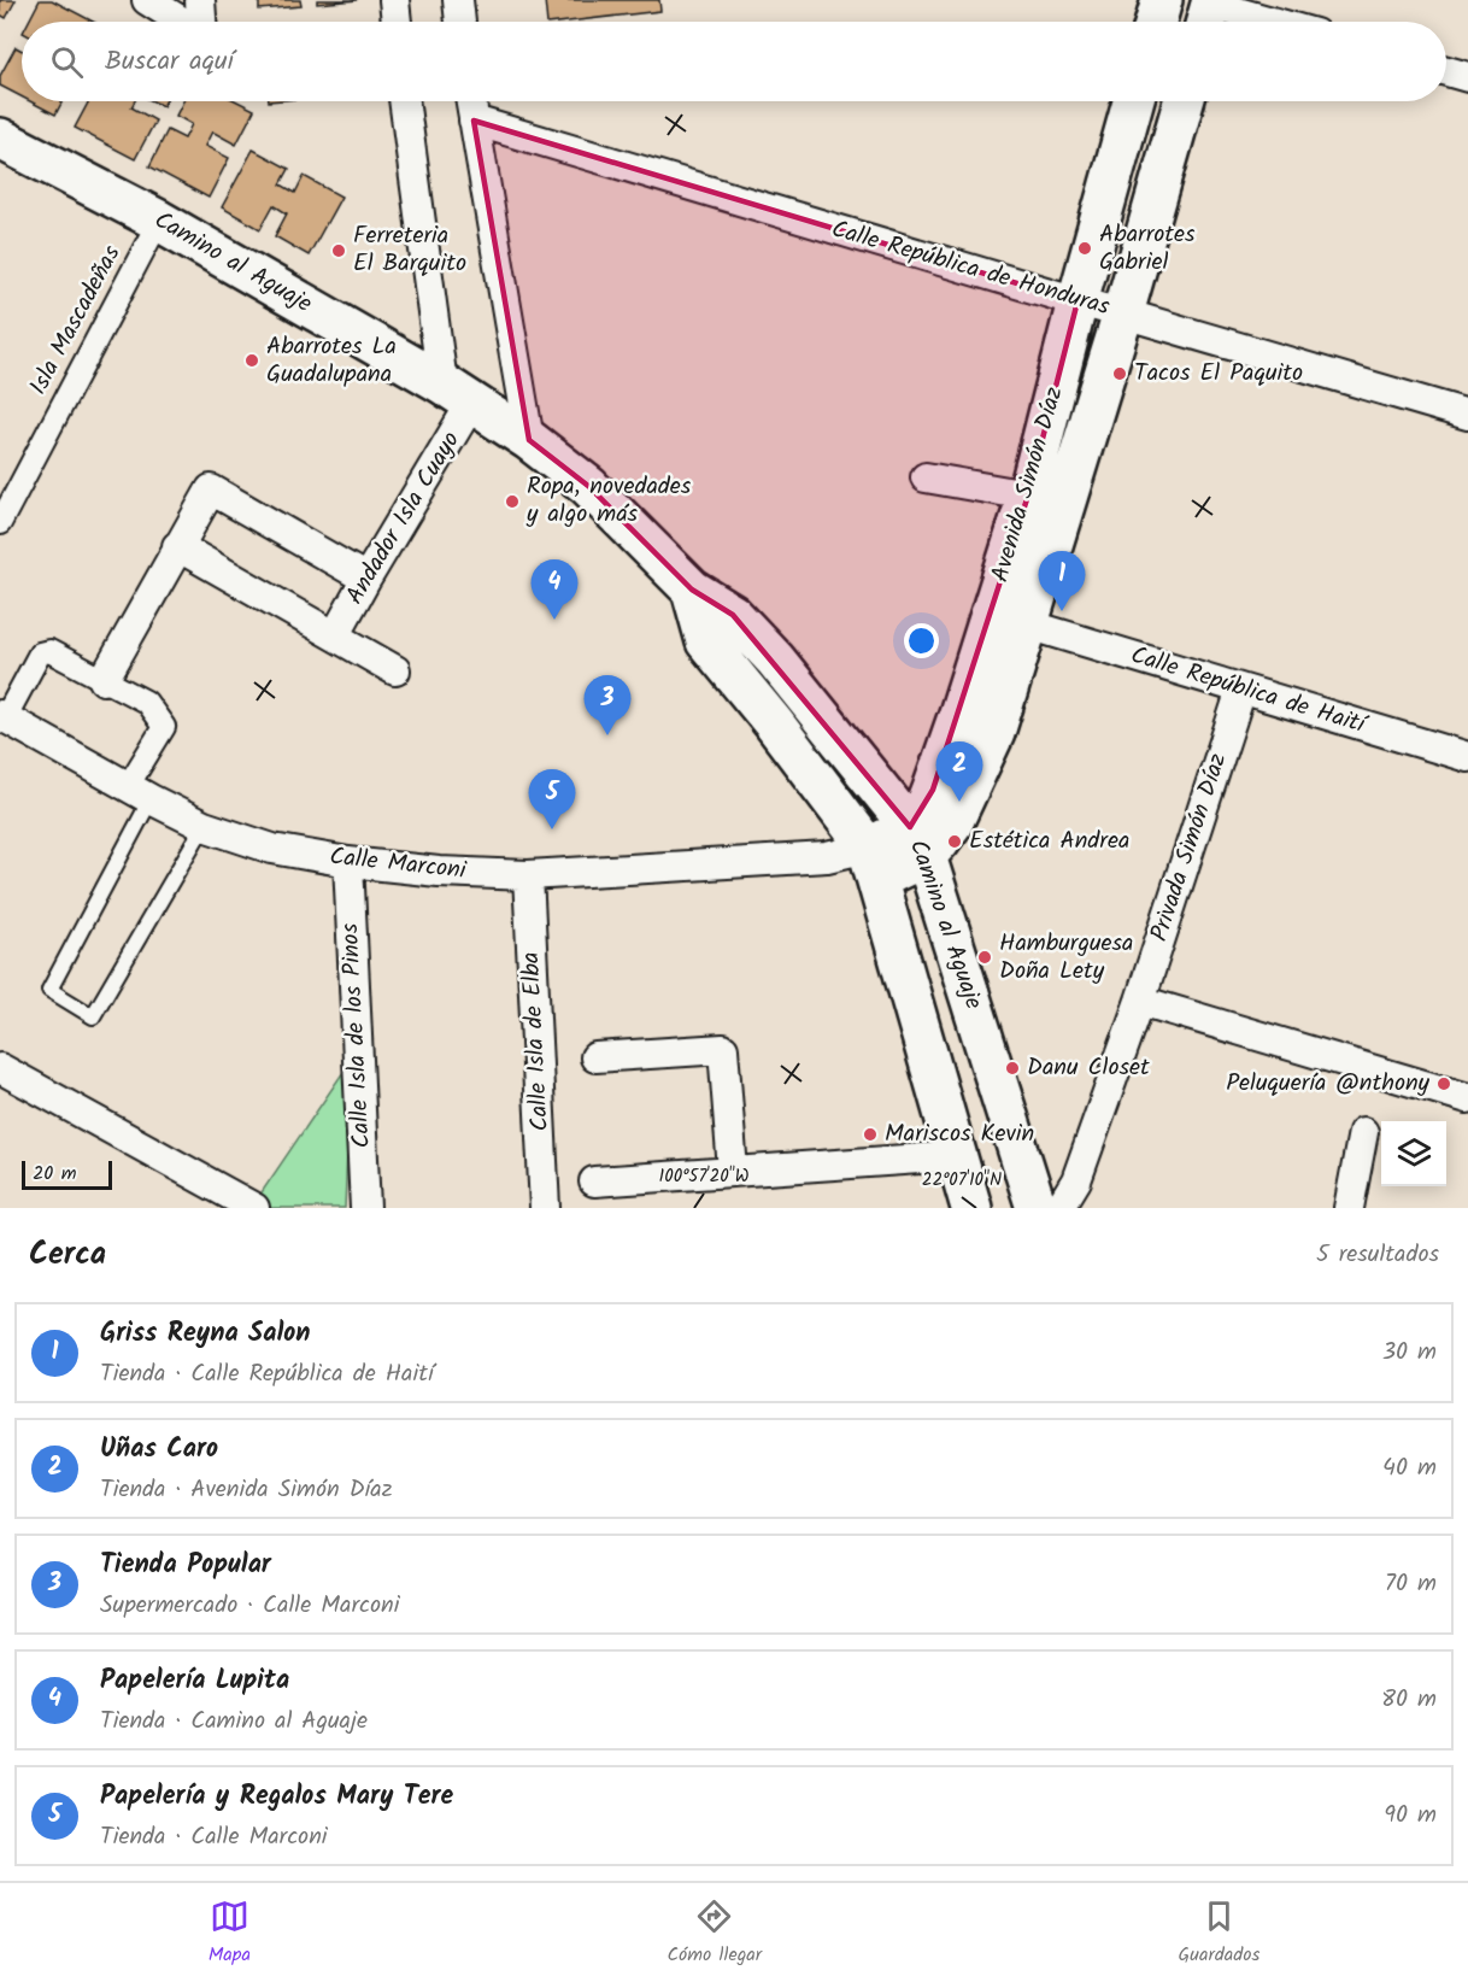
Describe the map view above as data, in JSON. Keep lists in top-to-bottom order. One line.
{"streets":{"main road":["Camino al Aguaje","Avenida Simón Díaz"],"street":["Calle República de Honduras","Isla Mascadeñas","Andador Isla Cuayo","Calle República de Haití","Privada Simón Díaz","Calle Marconi","Calle Isla de los Pinos","Calle Isla de Elba"]},"crossings":[["Camino al Aguaje","Isla Mascadeñas"],["Camino al Aguaje","Avenida Simón Díaz"],["Camino al Aguaje","Andador Isla Cuayo"],["Camino al Aguaje","Calle Marconi"],["Calle República de Honduras","Avenida Simón Díaz"],["Avenida Simón Díaz","Calle República de Haití"],["Avenida Simón Díaz","Calle Marconi"],["Calle República de Haití","Privada Simón Díaz"],["Calle Marconi","Calle Isla de los Pinos"],["Calle Marconi","Calle Isla de Elba"]],"places":["Abarrotes Gabriel","Ferreteria El Barquito","Abarrotes La Guadalupana","Tacos El Paquito","Ropa, novedades y algo más","Estética Andrea","Hamburguesa Doña Lety","Danu Closet","Peluquería @nthony","Mariscos Kevin"],"scale_bar":"20 m","page":{"search":"Buscar aquí","pins":["1","4","3","2","5"],"scale":"20 m","heading":["Cerca","5 resultados"],"list":[{"mark":"1","name":"Griss Reyna Salon","note":"Tienda · Calle República de Haití","value":"30 m"},{"mark":"2","name":"Uñas Caro","note":"Tienda · Avenida Simón Díaz","value":"40 m"},{"mark":"3","name":"Tienda Popular","note":"Supermercado · Calle Marconi","value":"70 m"},{"mark":"4","name":"Papelería Lupita","note":"Tienda · Camino al Aguaje","value":"80 m"},{"mark":"5","name":"Papelería y Regalos Mary Tere","note":"Tienda · Calle Marconi","value":"90 m"}],"nav":["Mapa","Cómo llegar","Guardados"]},"coordinates":["100°57'20\"W","22°07'10\"N"]}
